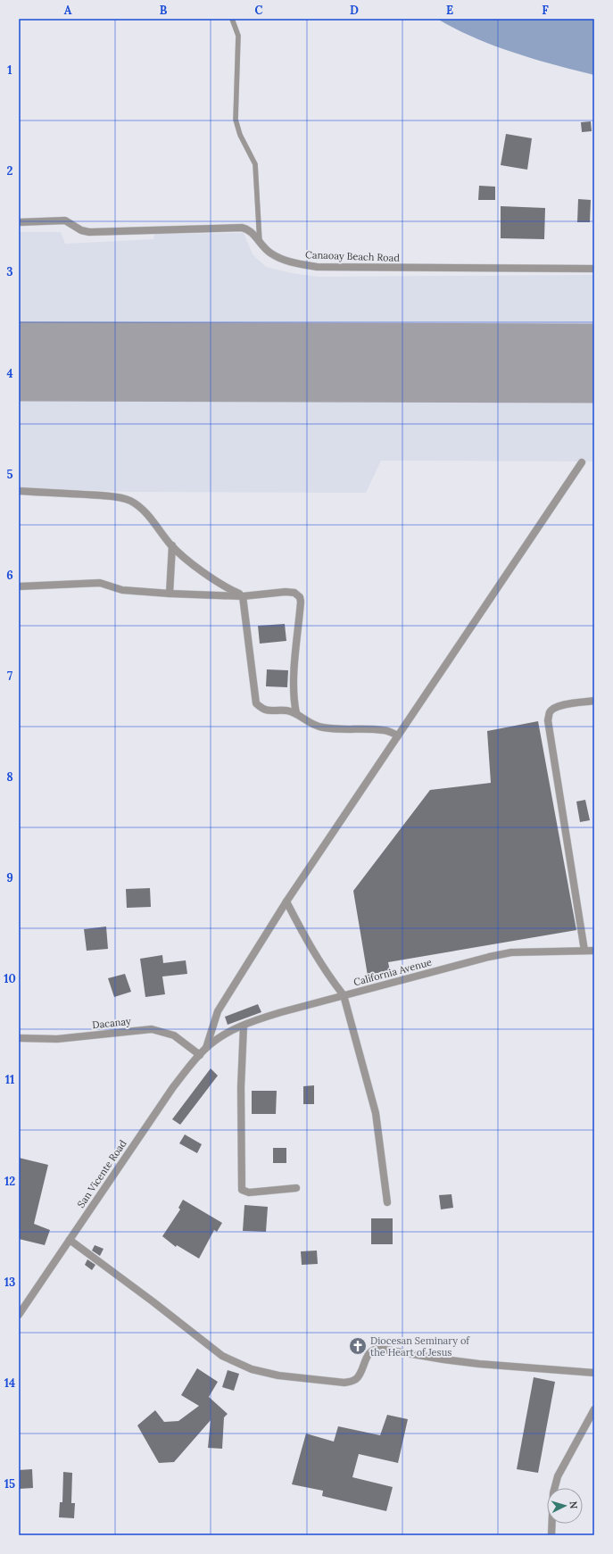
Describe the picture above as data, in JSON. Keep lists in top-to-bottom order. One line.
{"streets":{"street":["Canaoay Beach Road","California Avenue","Dacanay","San Vicente Road"]},"crossings":[["California Avenue","San Vicente Road"],["Dacanay","San Vicente Road"]],"places":{"church":["Diocesan Seminary of the Heart of Jesus"]},"north":"right","grid":{"columns":["A","B","C","D","E","F"],"rows":["1","2","3","4","5","6","7","8","9","10","11","12","13","14","15"]}}
